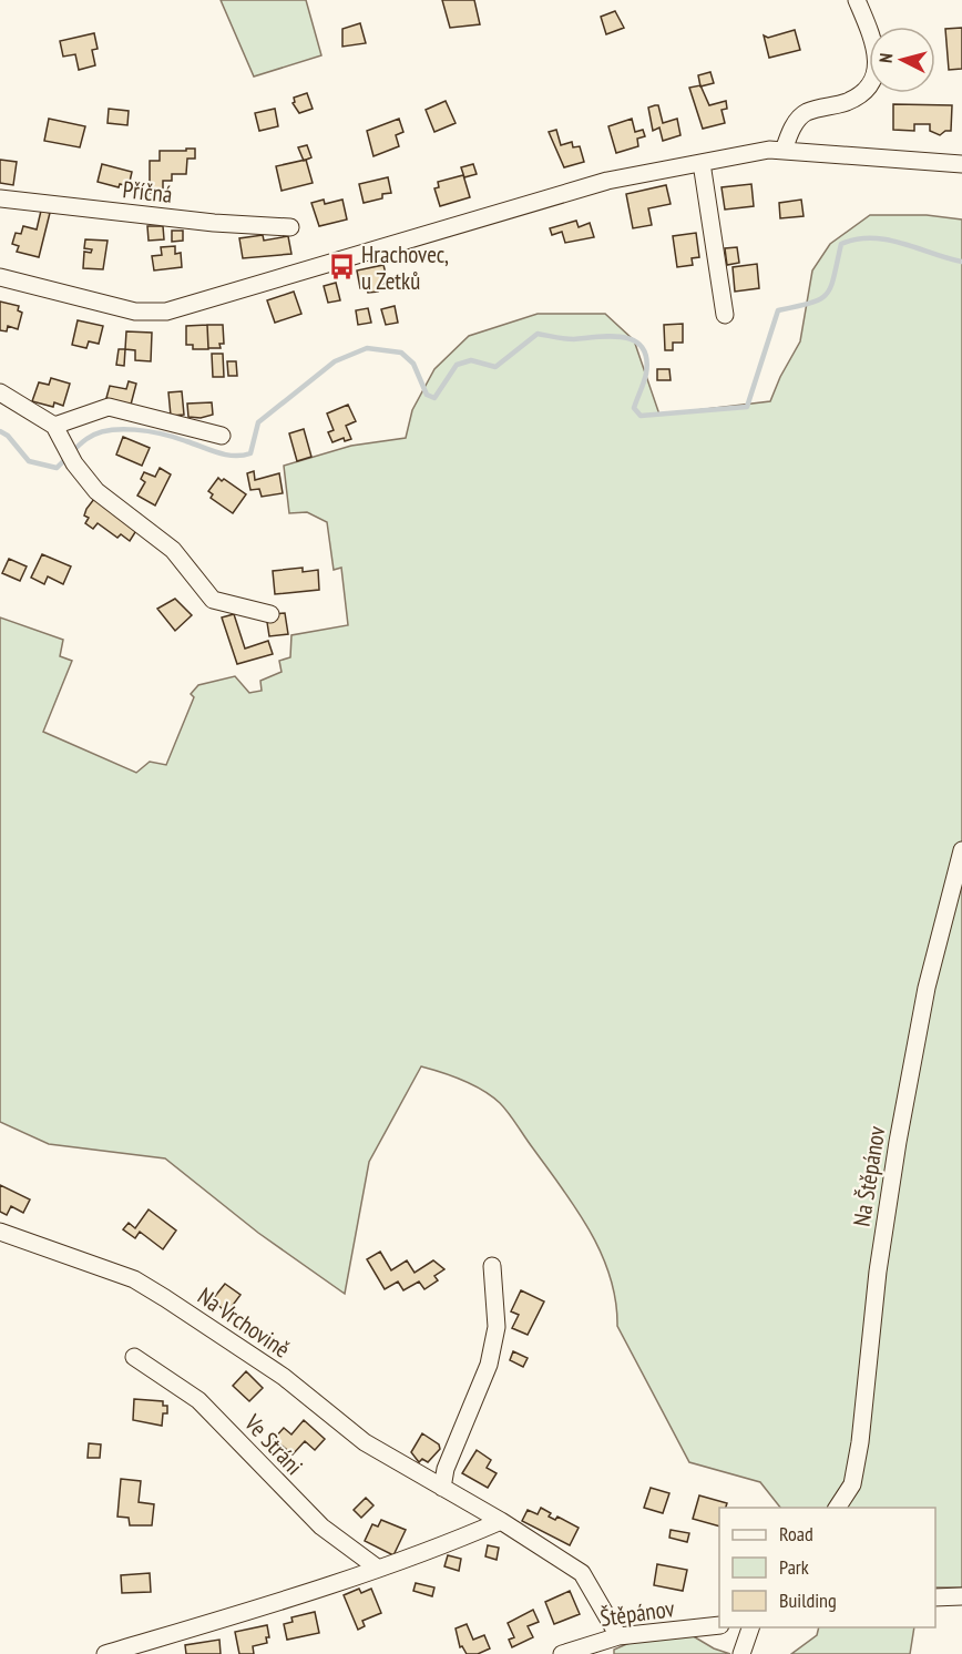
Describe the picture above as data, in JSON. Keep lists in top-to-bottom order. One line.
{"streets":{"street":["Příčná","Na Štěpánov","Na Vrchovině","Ve Stráni","Štěpánov"]},"crossings":[["Na Vrchovině","Štěpánov"]],"places":{"bus stop":["Hrachovec, u Zetků"]},"legend":["Road","Park","Building"],"north":"left"}
